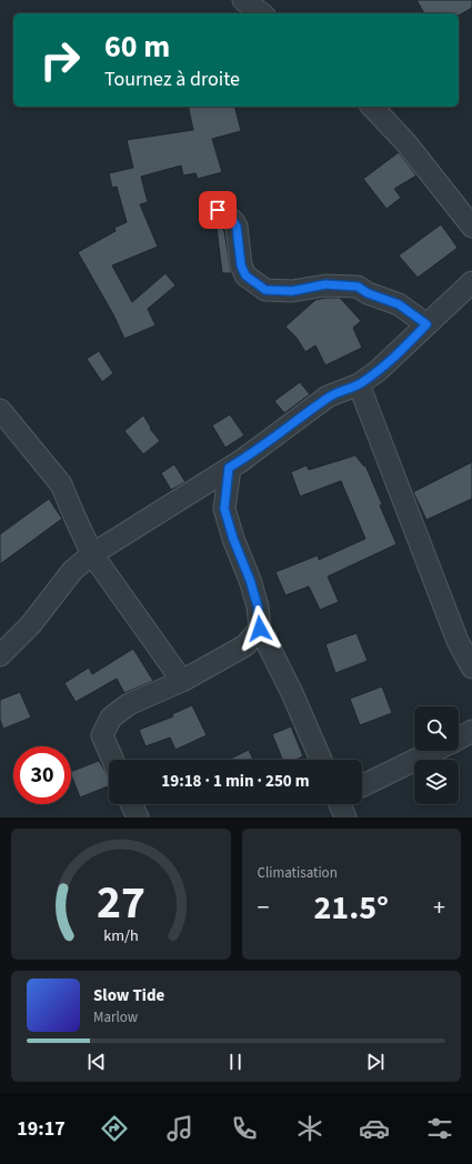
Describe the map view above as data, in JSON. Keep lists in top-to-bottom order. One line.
{"page":{"turn":["60 m","Tournez à droite"],"limit":"30","trip":"19:18 · 1 min · 250 m","tile":"Climatisation","heat":["−","21.5°","+"],"song":["Slow Tide","Marlow"],"tabs":"19:17","gauge":["27","km/h"]}}
